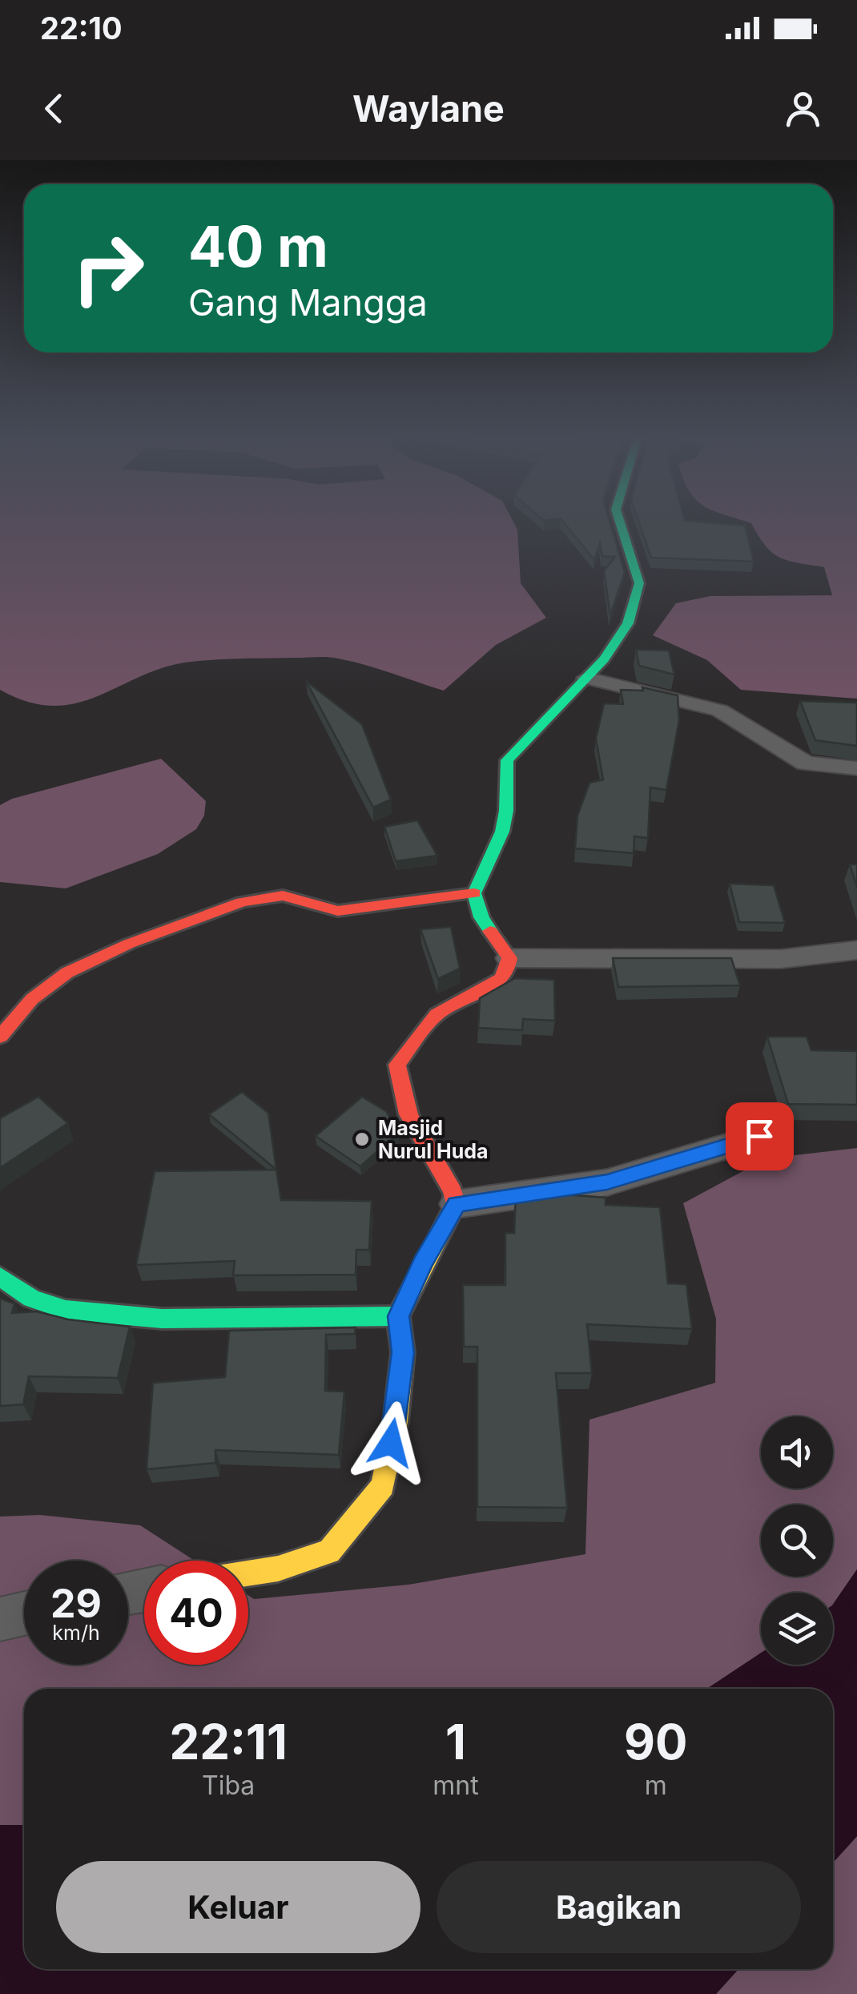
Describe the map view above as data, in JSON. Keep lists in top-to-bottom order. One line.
{"places":["Masjid Nurul Huda"],"page":{"status":"22:10","header":"Waylane","turn":["40 m","Gang Mangga"],"speed":"29 km/h","limit":"40","eta":["22:11","Tiba","1","mnt","90","m"],"buttons":["Keluar","Bagikan"]}}
